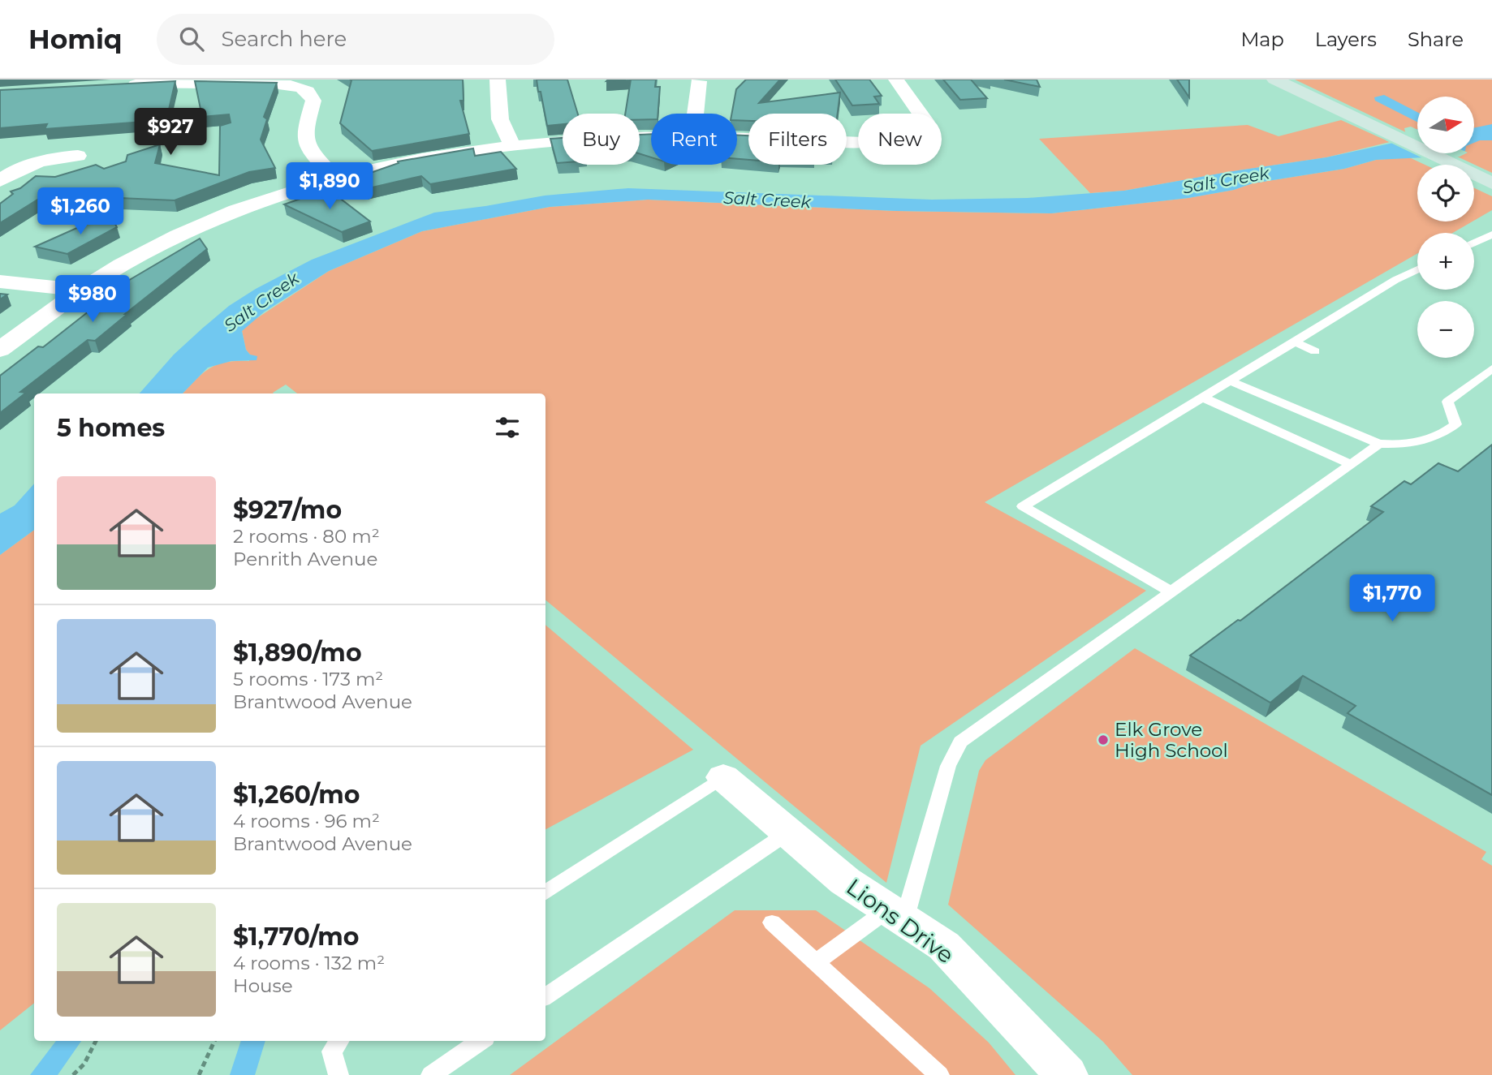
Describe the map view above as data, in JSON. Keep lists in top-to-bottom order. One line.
{"streets":{"street":["Lions Drive"]},"water":["Salt Creek"],"places":["Elk Grove High School"],"north":"right","page":{"header":"Homiq","search":"Search here","nav":["Map","Layers","Share"],"map_buttons":["+","−"],"price":["$927","$1,890","$1,260","$980","$1,770"],"chip":["Buy","Rent","Filters","New"],"heading":"5 homes","list":[{"name":"$927/mo","note":"2 rooms · 80 m² · Penrith Avenue"},{"name":"$1,890/mo","note":"5 rooms · 173 m² · Brantwood Avenue"},{"name":"$1,260/mo","note":"4 rooms · 96 m² · Brantwood Avenue"},{"name":"$1,770/mo","note":"4 rooms · 132 m² · House"}]}}
